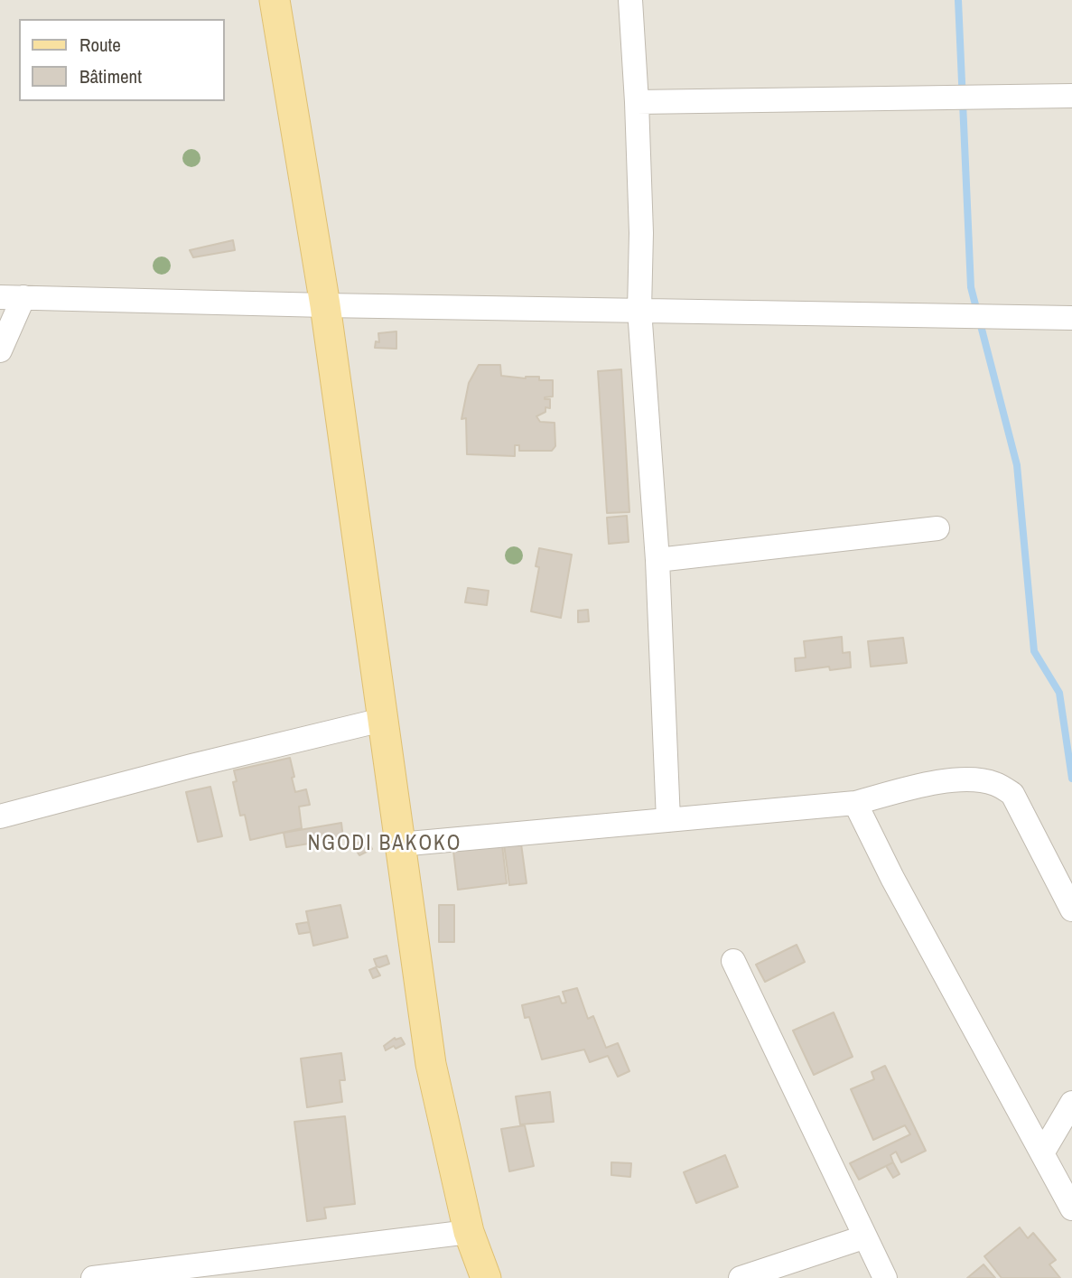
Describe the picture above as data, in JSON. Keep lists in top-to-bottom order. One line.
{"districts":["NGODI BAKOKO"],"legend":["Route","Bâtiment"]}
